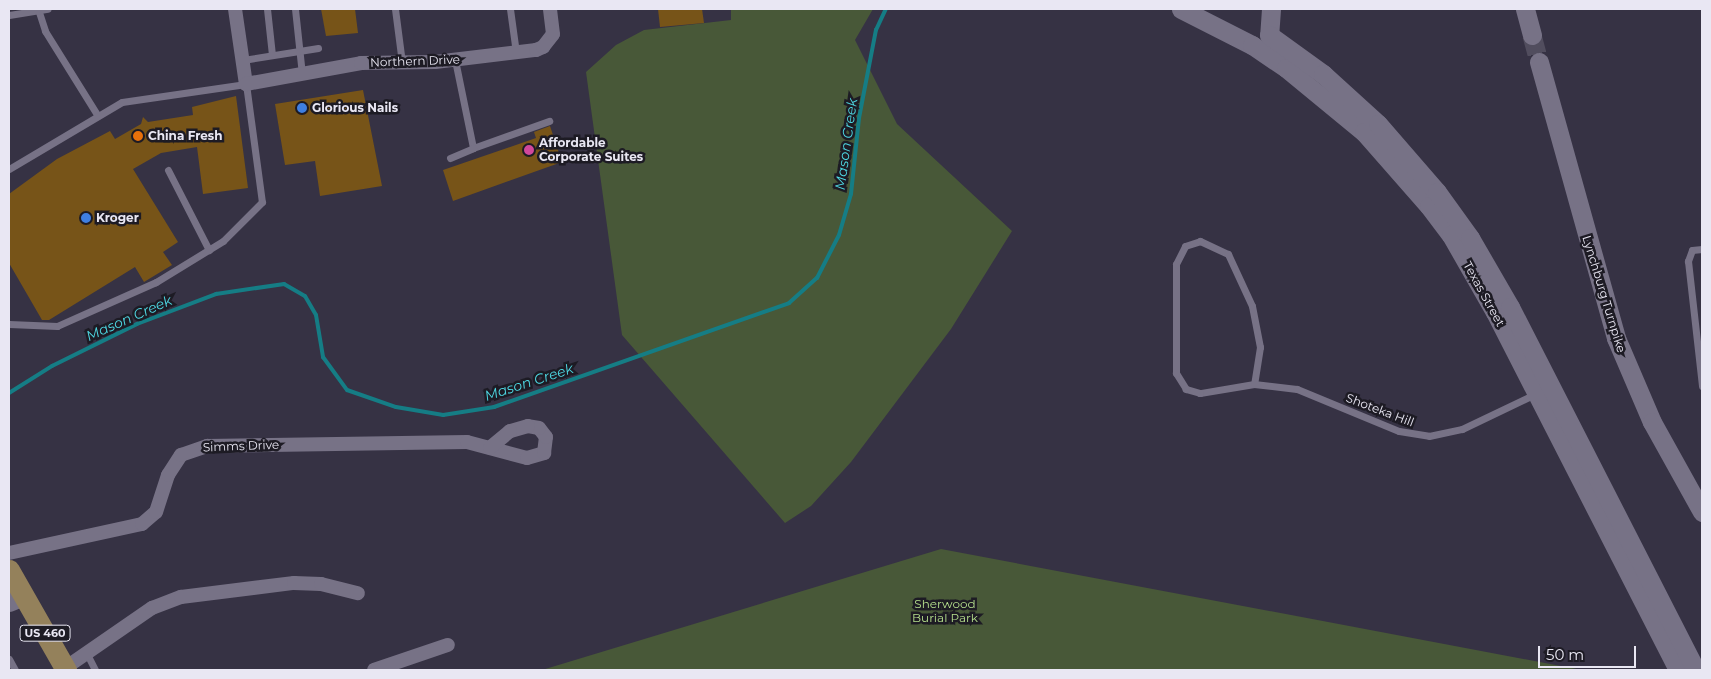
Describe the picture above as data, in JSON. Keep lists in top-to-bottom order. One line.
{"streets":{"main road":["Texas Street","Lynchburg Turnpike","US 460"],"street":["Northern Drive","Simms Drive"],"lane":["Shoteka Hill"]},"crossings":[["Texas Street","Shoteka Hill"]],"water":["Mason Creek"],"parks":["Sherwood Burial Park"],"places":["Glorious Nails","China Fresh","Affordable Corporate Suites","Kroger"],"scale_bar":"50 m"}
